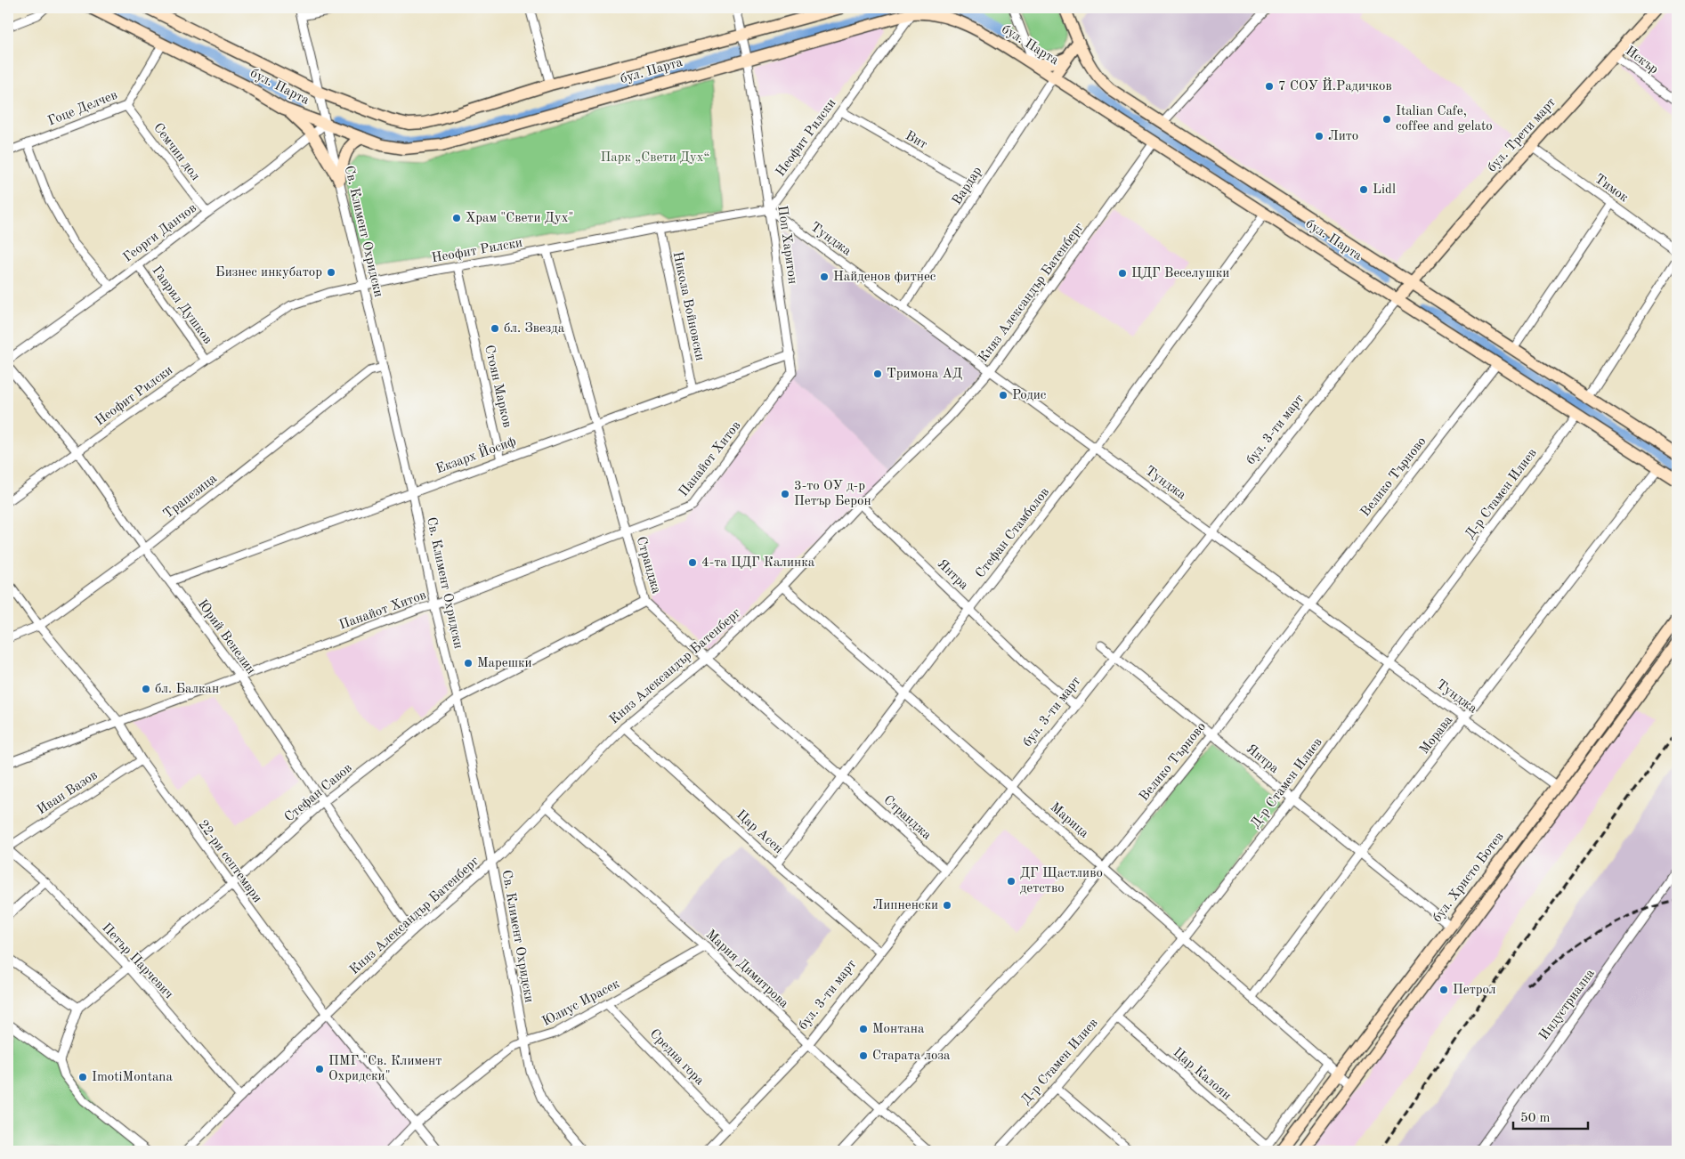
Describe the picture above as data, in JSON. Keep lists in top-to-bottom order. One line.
{"streets":{"main road":["бул. Парта","бул. Трети март","бул. 3-ти март","бул. Христо Ботев"],"street":["Искър","Гоце Делчев","Неофит Рилски","Вит","Семчин дол","Вардар","Тимок","Св. Климент Охридски","Георги Данчов","Тунджа","Поп Харитон","Княз Александър Батенберг","Гаврил Душков","Никола Войновски","Стоян Марков","Екзарх Йосиф","Панайот Хитов","Велико Търново","Д-р Стамен Илиев","Трапезица","Стефан Стамболов","Странджа","Янтра","Юрий Венелин","Морава","Иван Вазов","Стефан Савов","Марица","Цар Асен","22-ри септември","Петър Парчевич","Мария Димитрова","Юлиус Ирасек","Индустриална","Средна гора","Цар Калоян"]},"crossings":[["бул. Парта","Гоце Делчев"],["бул. Парта","бул. Трети март"],["бул. Парта","Неофит Рилски"],["бул. Парта","Вардар"],["бул. Парта","Св. Климент Охридски"],["бул. Парта","Георги Данчов"],["бул. Парта","Поп Харитон"],["бул. Парта","Княз Александър Батенберг"],["бул. Парта","бул. 3-ти март"],["бул. Парта","Велико Търново"],["бул. Парта","Д-р Стамен Илиев"],["бул. Парта","Стефан Стамболов"],["бул. Парта","Морава"],["Искър","бул. Трети март"],["Гоце Делчев","Семчин дол"],["бул. Трети март","Тимок"],["бул. Трети март","бул. 3-ти март"],["Неофит Рилски","Вит"],["Неофит Рилски","Св. Климент Охридски"],["Неофит Рилски","Тунджа"],["Неофит Рилски","Поп Харитон"],["Неофит Рилски","Гаврил Душков"],["Неофит Рилски","Никола Войновски"],["Неофит Рилски","Стоян Марков"],["Неофит Рилски","Странджа"],["Неофит Рилски","Юрий Венелин"],["Вит","Вардар"],["Семчин дол","Георги Данчов"],["Вардар","Тунджа"],["Св. Климент Охридски","Георги Данчов"],["Св. Климент Охридски","Княз Александър Батенберг"],["Св. Климент Охридски","Екзарх Йосиф"],["Св. Климент Охридски","Панайот Хитов"],["Св. Климент Охридски","Трапезица"],["Св. Климент Охридски","Стефан Савов"],["Св. Климент Охридски","Юлиус Ирасек"],["Георги Данчов","Гаврил Душков"],["Тунджа","Поп Харитон"],["Тунджа","Княз Александър Батенберг"],["Тунджа","бул. 3-ти март"],["Тунджа","Велико Търново"],["Тунджа","Д-р Стамен Илиев"],["Тунджа","Стефан Стамболов"],["Тунджа","Морава"],["Тунджа","бул. Христо Ботев"],["Поп Харитон","Екзарх Йосиф"],["Поп Харитон","Панайот Хитов"],["Княз Александър Батенберг","Странджа"],["Княз Александър Батенберг","Янтра"],["Княз Александър Батенберг","Юрий Венелин"],["Княз Александър Батенберг","Марица"],["Княз Александър Батенберг","Цар Асен"],["Княз Александър Батенберг","22-ри септември"],["Княз Александър Батенберг","Петър Парчевич"],["Княз Александър Батенберг","Мария Димитрова"],["Никола Войновски","Екзарх Йосиф"],["Стоян Марков","Екзарх Йосиф"],["бул. 3-ти март","Странджа"],["бул. 3-ти март","Янтра"],["бул. 3-ти март","Марица"],["бул. 3-ти март","Цар Асен"],["бул. 3-ти март","Мария Димитрова"],["бул. 3-ти март","Средна гора"],["Екзарх Йосиф","Панайот Хитов"],["Екзарх Йосиф","Странджа"],["Екзарх Йосиф","Юрий Венелин"],["Панайот Хитов","Странджа"],["Панайот Хитов","Юрий Венелин"],["Панайот Хитов","22-ри септември"],["Велико Търново","Янтра"],["Велико Търново","Марица"],["Велико Търново","Мария Димитрова"],["Д-р Стамен Илиев","Янтра"],["Д-р Стамен Илиев","Марица"],["Д-р Стамен Илиев","Цар Калоян"],["Трапезица","Юрий Венелин"],["Трапезица","22-ри септември"],["Стефан Стамболов","Странджа"],["Стефан Стамболов","Янтра"],["Стефан Стамболов","Марица"],["Стефан Стамболов","Цар Асен"],["Странджа","Стефан Савов"],["Янтра","Морава"],["Янтра","бул. Христо Ботев"],["Юрий Венелин","Стефан Савов"],["Морава","Марица"],["Иван Вазов","22-ри септември"],["Иван Вазов","Петър Парчевич"],["Стефан Савов","22-ри септември"],["Стефан Савов","Петър Парчевич"],["Марица","бул. Христо Ботев"],["22-ри септември","Юлиус Ирасек"],["Мария Димитрова","Юлиус Ирасек"],["Юлиус Ирасек","Средна гора"]],"parks":["Парк „Свети Дух“"],"places":["7 СОУ Й.Радичков","Italian Cafe, coffee and gelato","Лито","Lidl","Храм \"Свети Дух\"","Бизнес инкубатор","ЦДГ Веселушки","Найденов фитнес","бл. Звезда","Тримона АД","Родис","3-то ОУ д-р Петър Берон","4-та ЦДГ Калинка","Марешки","бл. Балкан","ДГ Щастливо детство","Липненски","Петрол","Монтана","Старата лоза","ПМГ \"Св. Климент Охридски\"","ImotiMontana"],"scale_bar":"50 m"}
